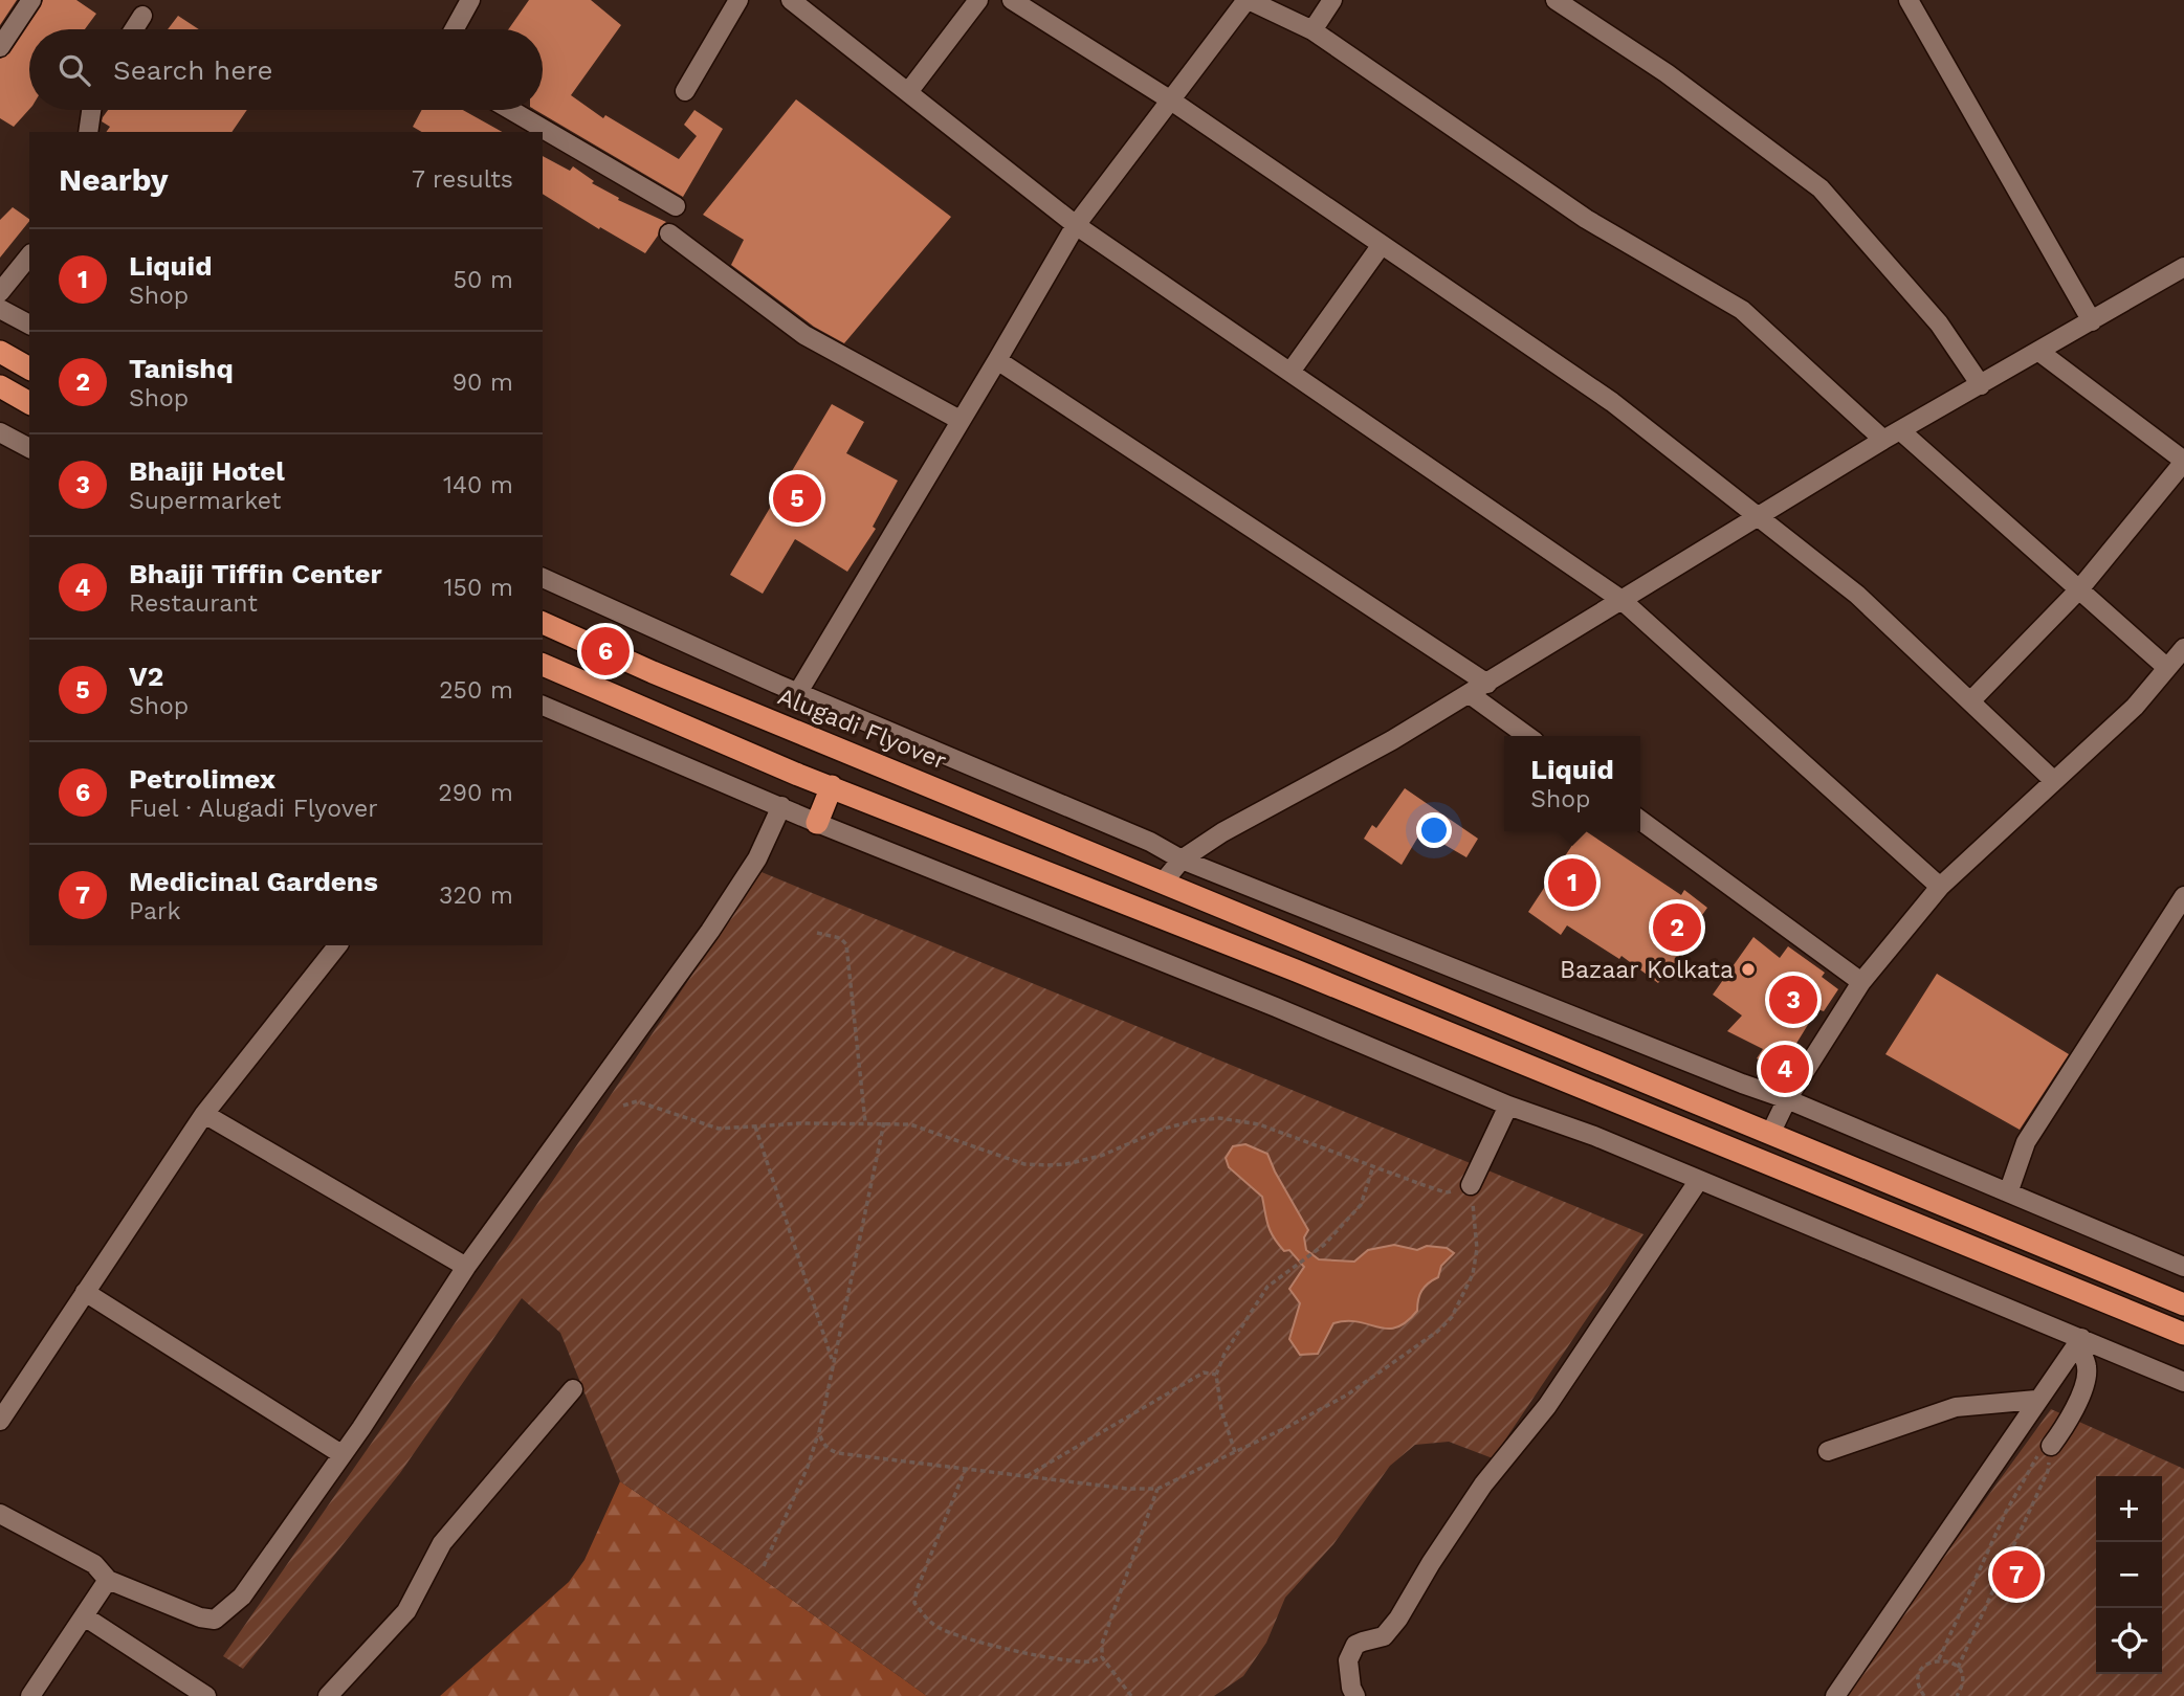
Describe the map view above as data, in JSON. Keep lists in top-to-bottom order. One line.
{"streets":{"highway":["Alugadi Flyover"]},"places":["Bazaar Kolkata"],"page":{"search":"Search here","heading":["Nearby","7 results"],"list":[{"mark":"1","name":"Liquid","note":"Shop","value":"50 m"},{"mark":"2","name":"Tanishq","note":"Shop","value":"90 m"},{"mark":"3","name":"Bhaiji Hotel","note":"Supermarket","value":"140 m"},{"mark":"4","name":"Bhaiji Tiffin Center","note":"Restaurant","value":"150 m"},{"mark":"5","name":"V2","note":"Shop","value":"250 m"},{"mark":"6","name":"Petrolimex","note":"Fuel · Alugadi Flyover","value":"290 m"},{"mark":"7","name":"Medicinal Gardens","note":"Park","value":"320 m"}],"pins":["5","6","1","2","3","4","7"],"popup":["Liquid","Shop"],"map_buttons":["+","−"]}}
